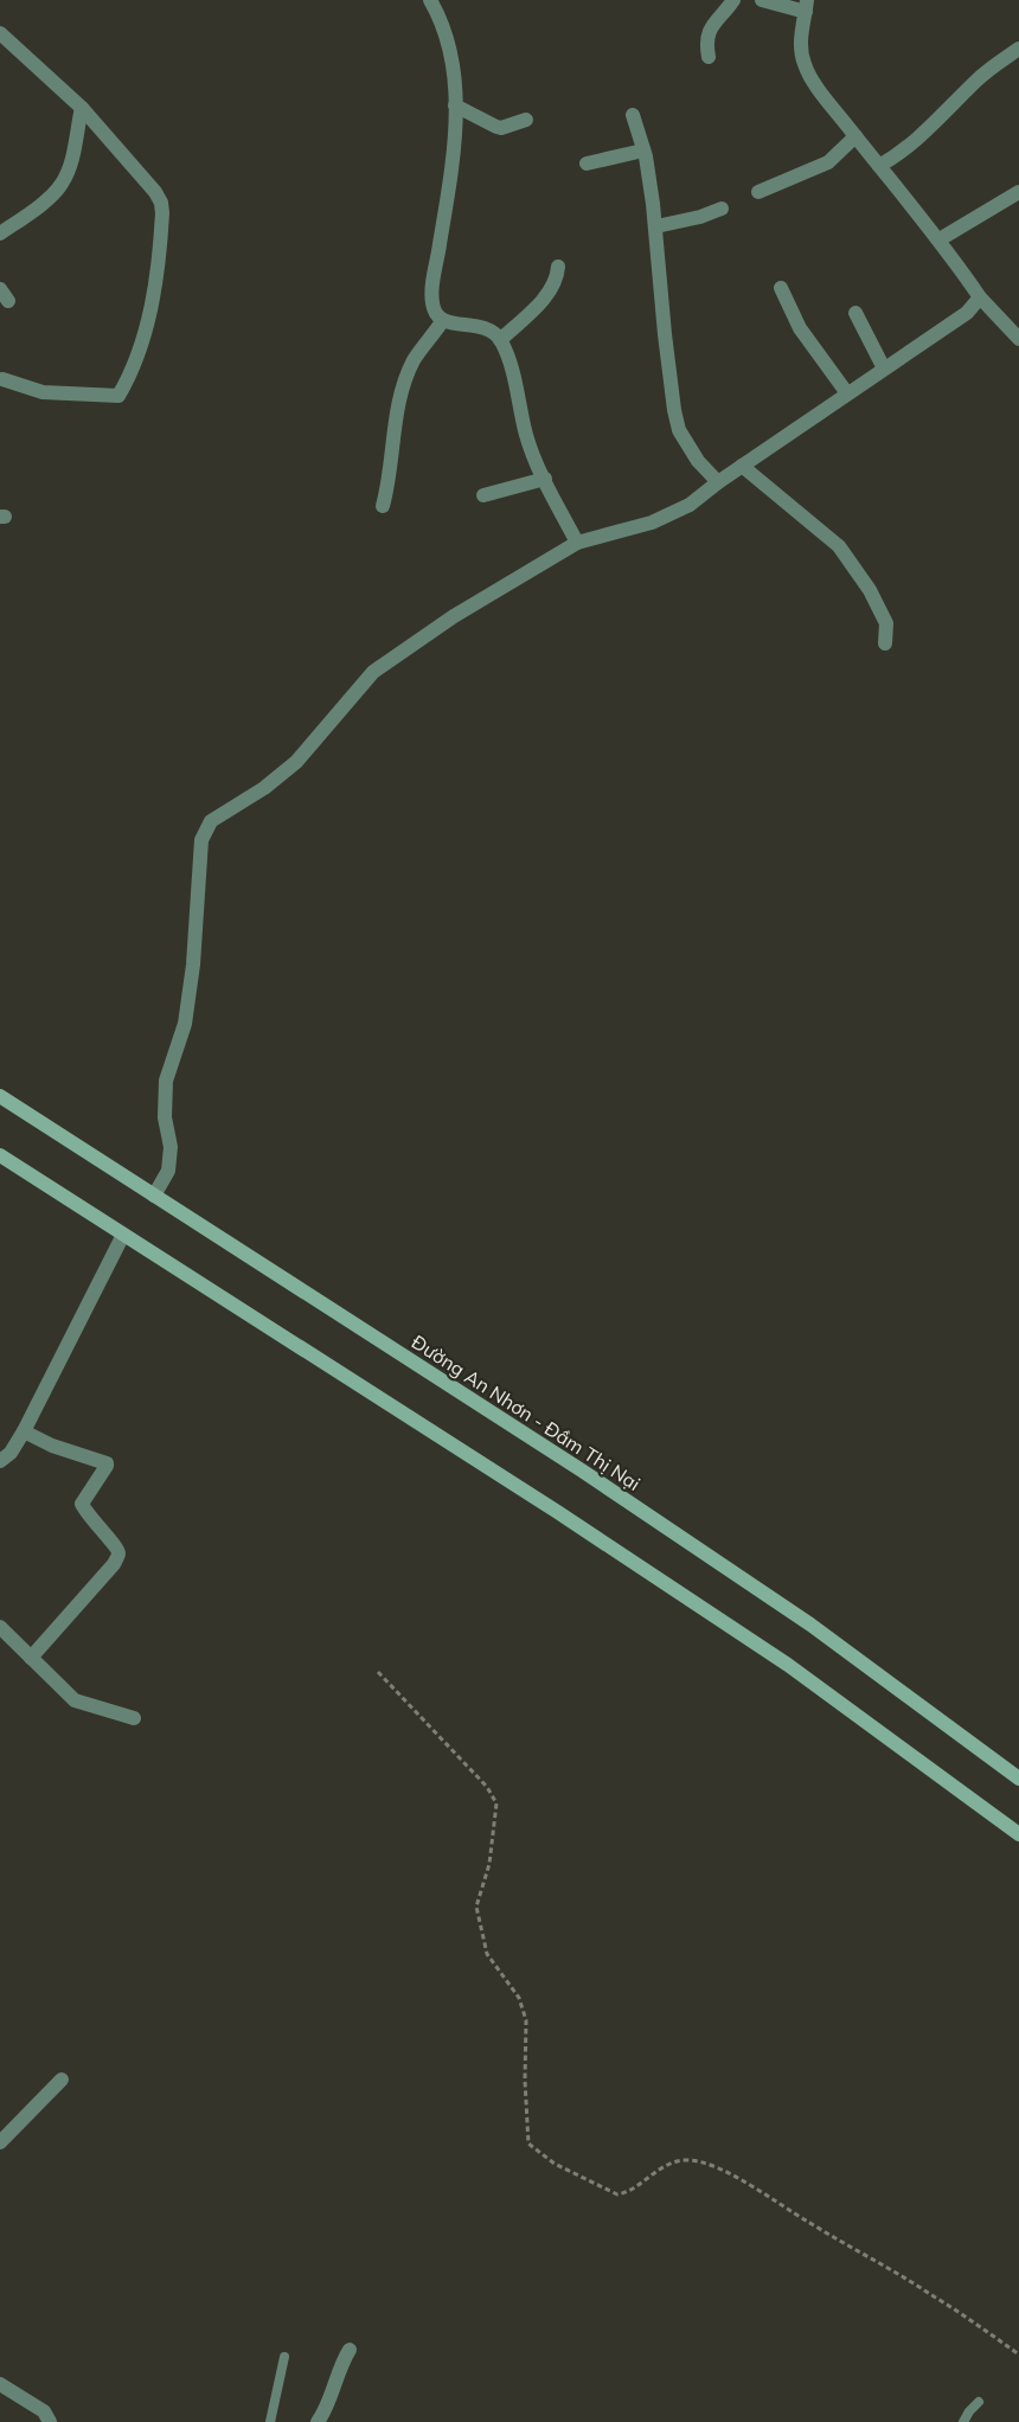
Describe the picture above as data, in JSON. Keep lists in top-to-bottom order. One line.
{"streets":{"main road":["Đường An Nhơn - Đầm Thị Nại"]}}
